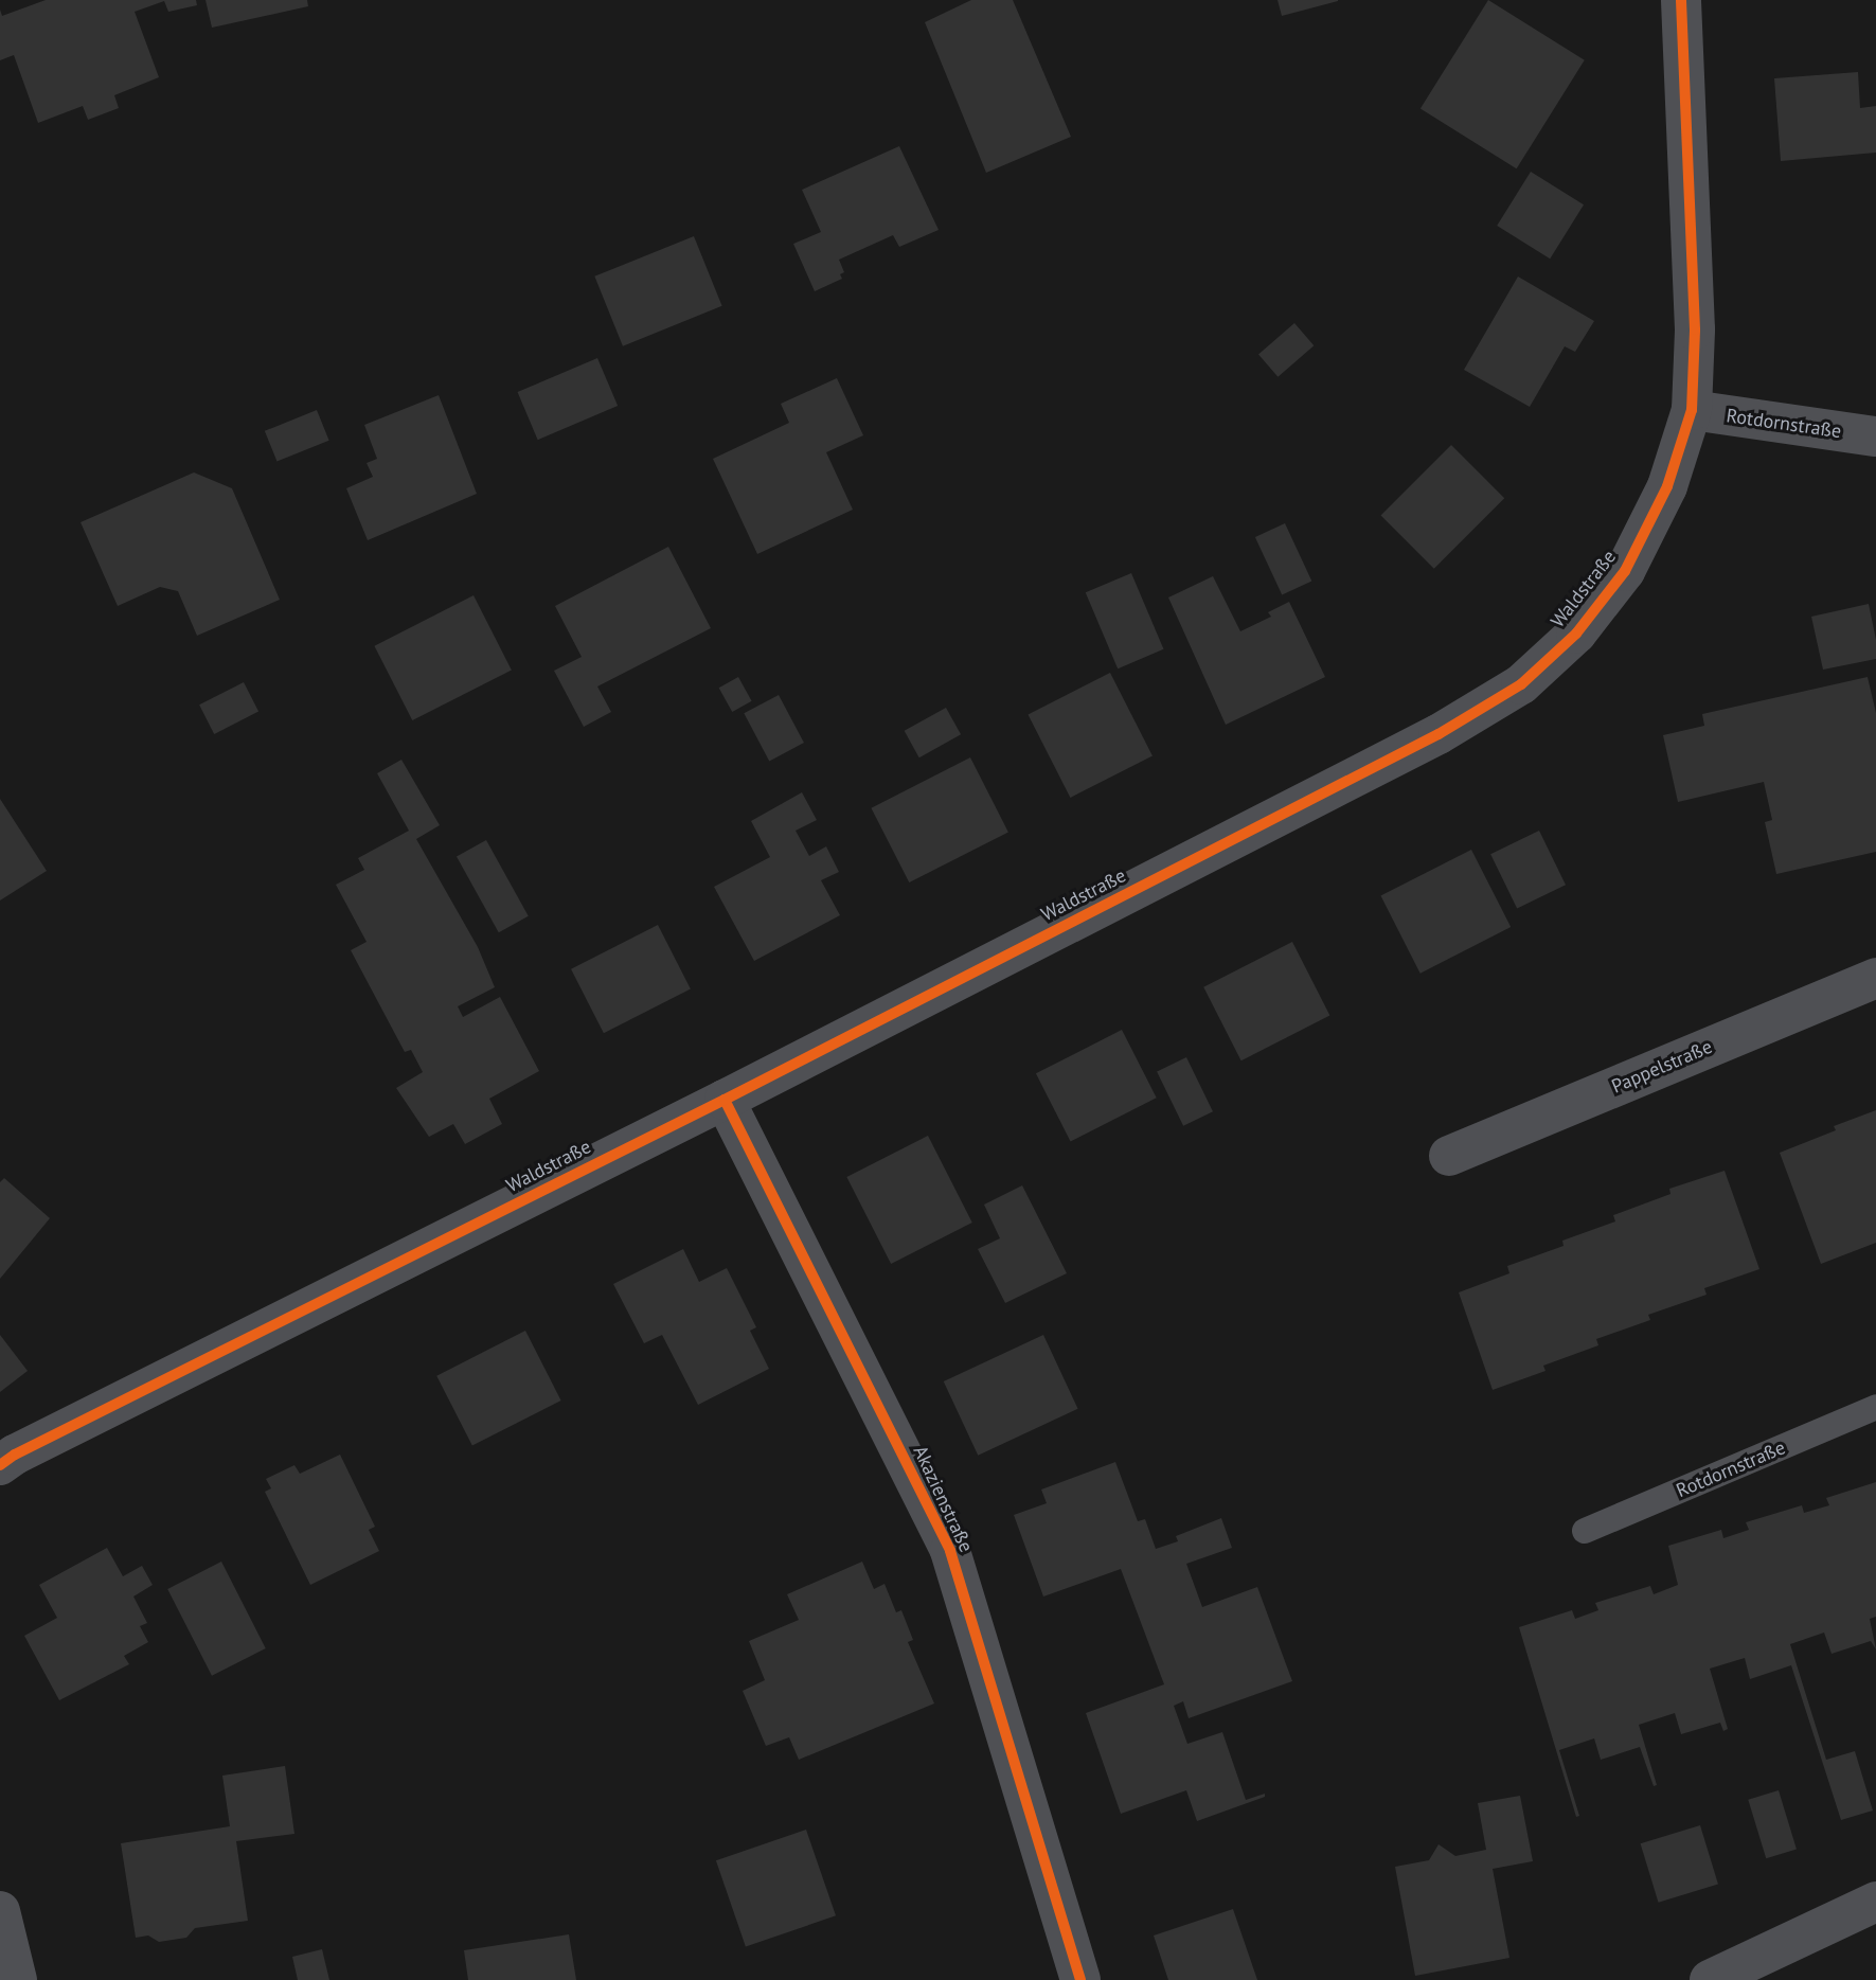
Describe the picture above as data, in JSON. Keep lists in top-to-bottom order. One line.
{"streets":{"street":["Rotdornstraße","Waldstraße","Pappelstraße","Akazienstraße"]},"crossings":[["Rotdornstraße","Waldstraße"],["Waldstraße","Akazienstraße"]]}
